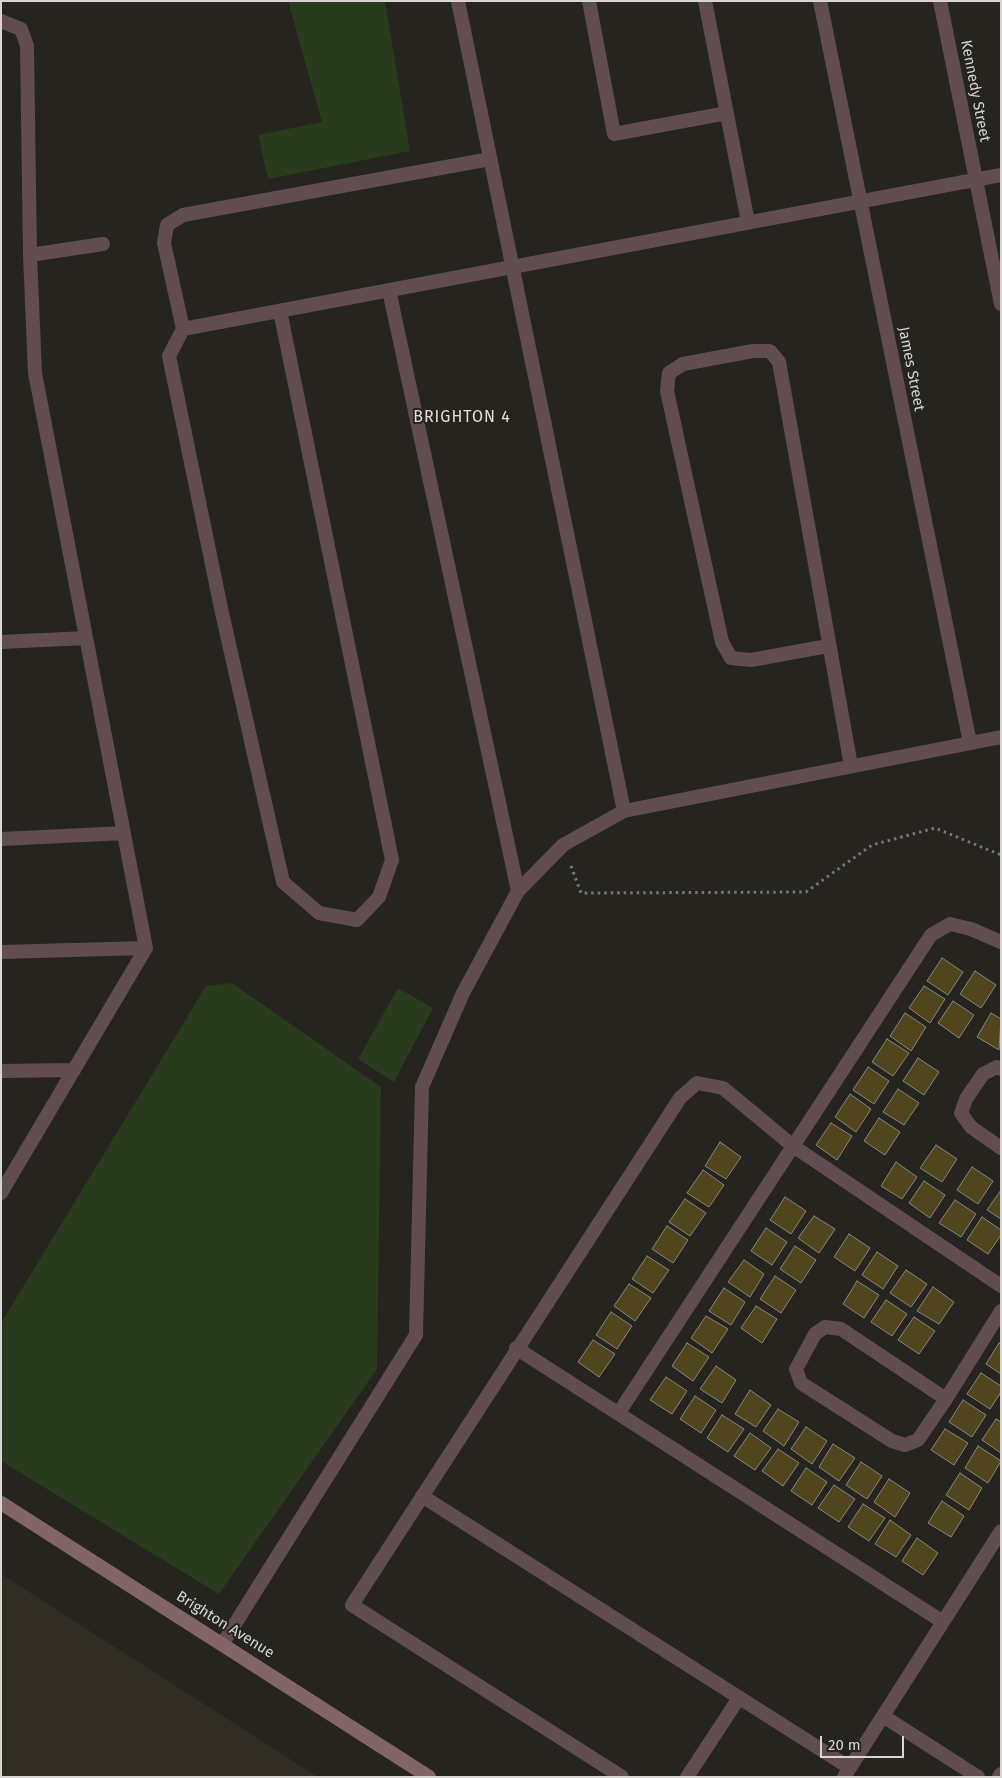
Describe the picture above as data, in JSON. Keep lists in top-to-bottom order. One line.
{"streets":{"main road":["Brighton Avenue"],"street":["Kennedy Street","James Street"]},"districts":["BRIGHTON 4"],"scale_bar":"20 m"}
